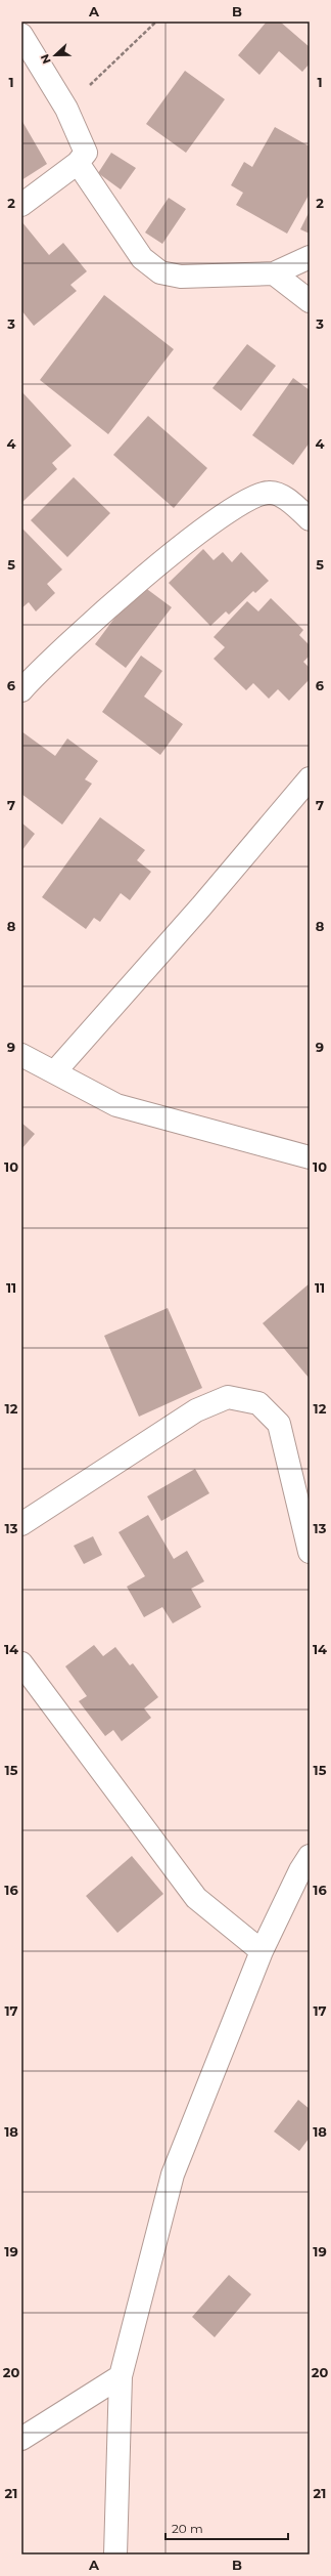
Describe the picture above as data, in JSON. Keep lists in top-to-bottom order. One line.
{"scale_bar":"20 m","north":"left","grid":{"columns":["A","B"],"rows":["1","2","3","4","5","6","7","8","9","10","11","12","13","14","15","16","17","18","19","20","21"]}}
